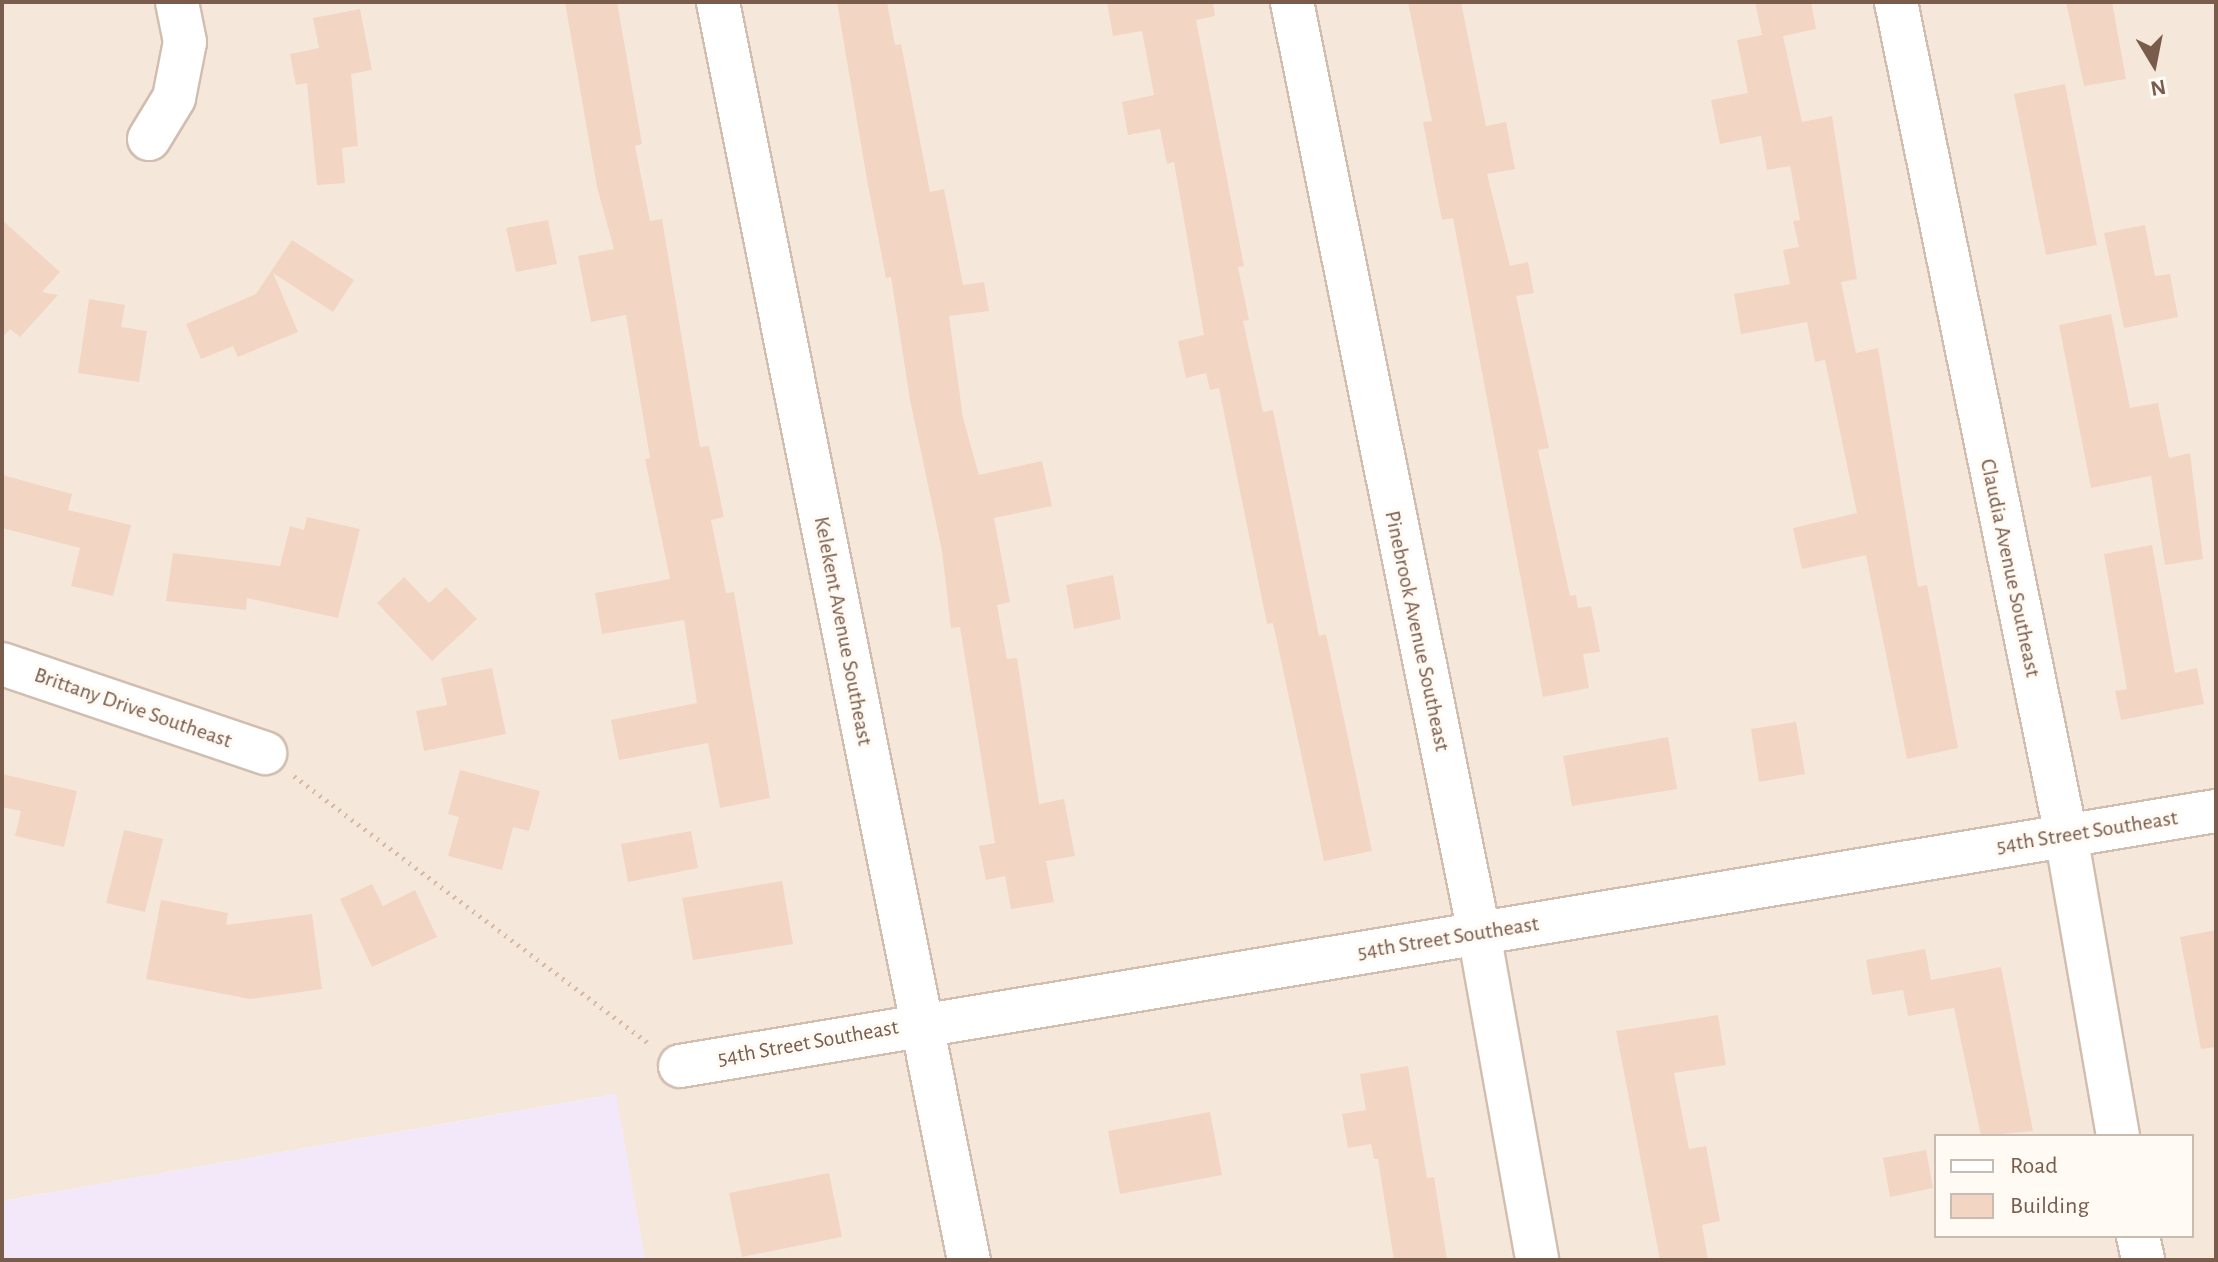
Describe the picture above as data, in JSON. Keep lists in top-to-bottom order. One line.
{"streets":{"street":["Claudia Avenue Southeast","Kelekent Avenue Southeast","Pinebrook Avenue Southeast","Brittany Drive Southeast","54th Street Southeast"]},"crossings":[["Claudia Avenue Southeast","54th Street Southeast"],["Kelekent Avenue Southeast","54th Street Southeast"],["Pinebrook Avenue Southeast","54th Street Southeast"]],"legend":["Road","Building"],"north":"bottom"}
